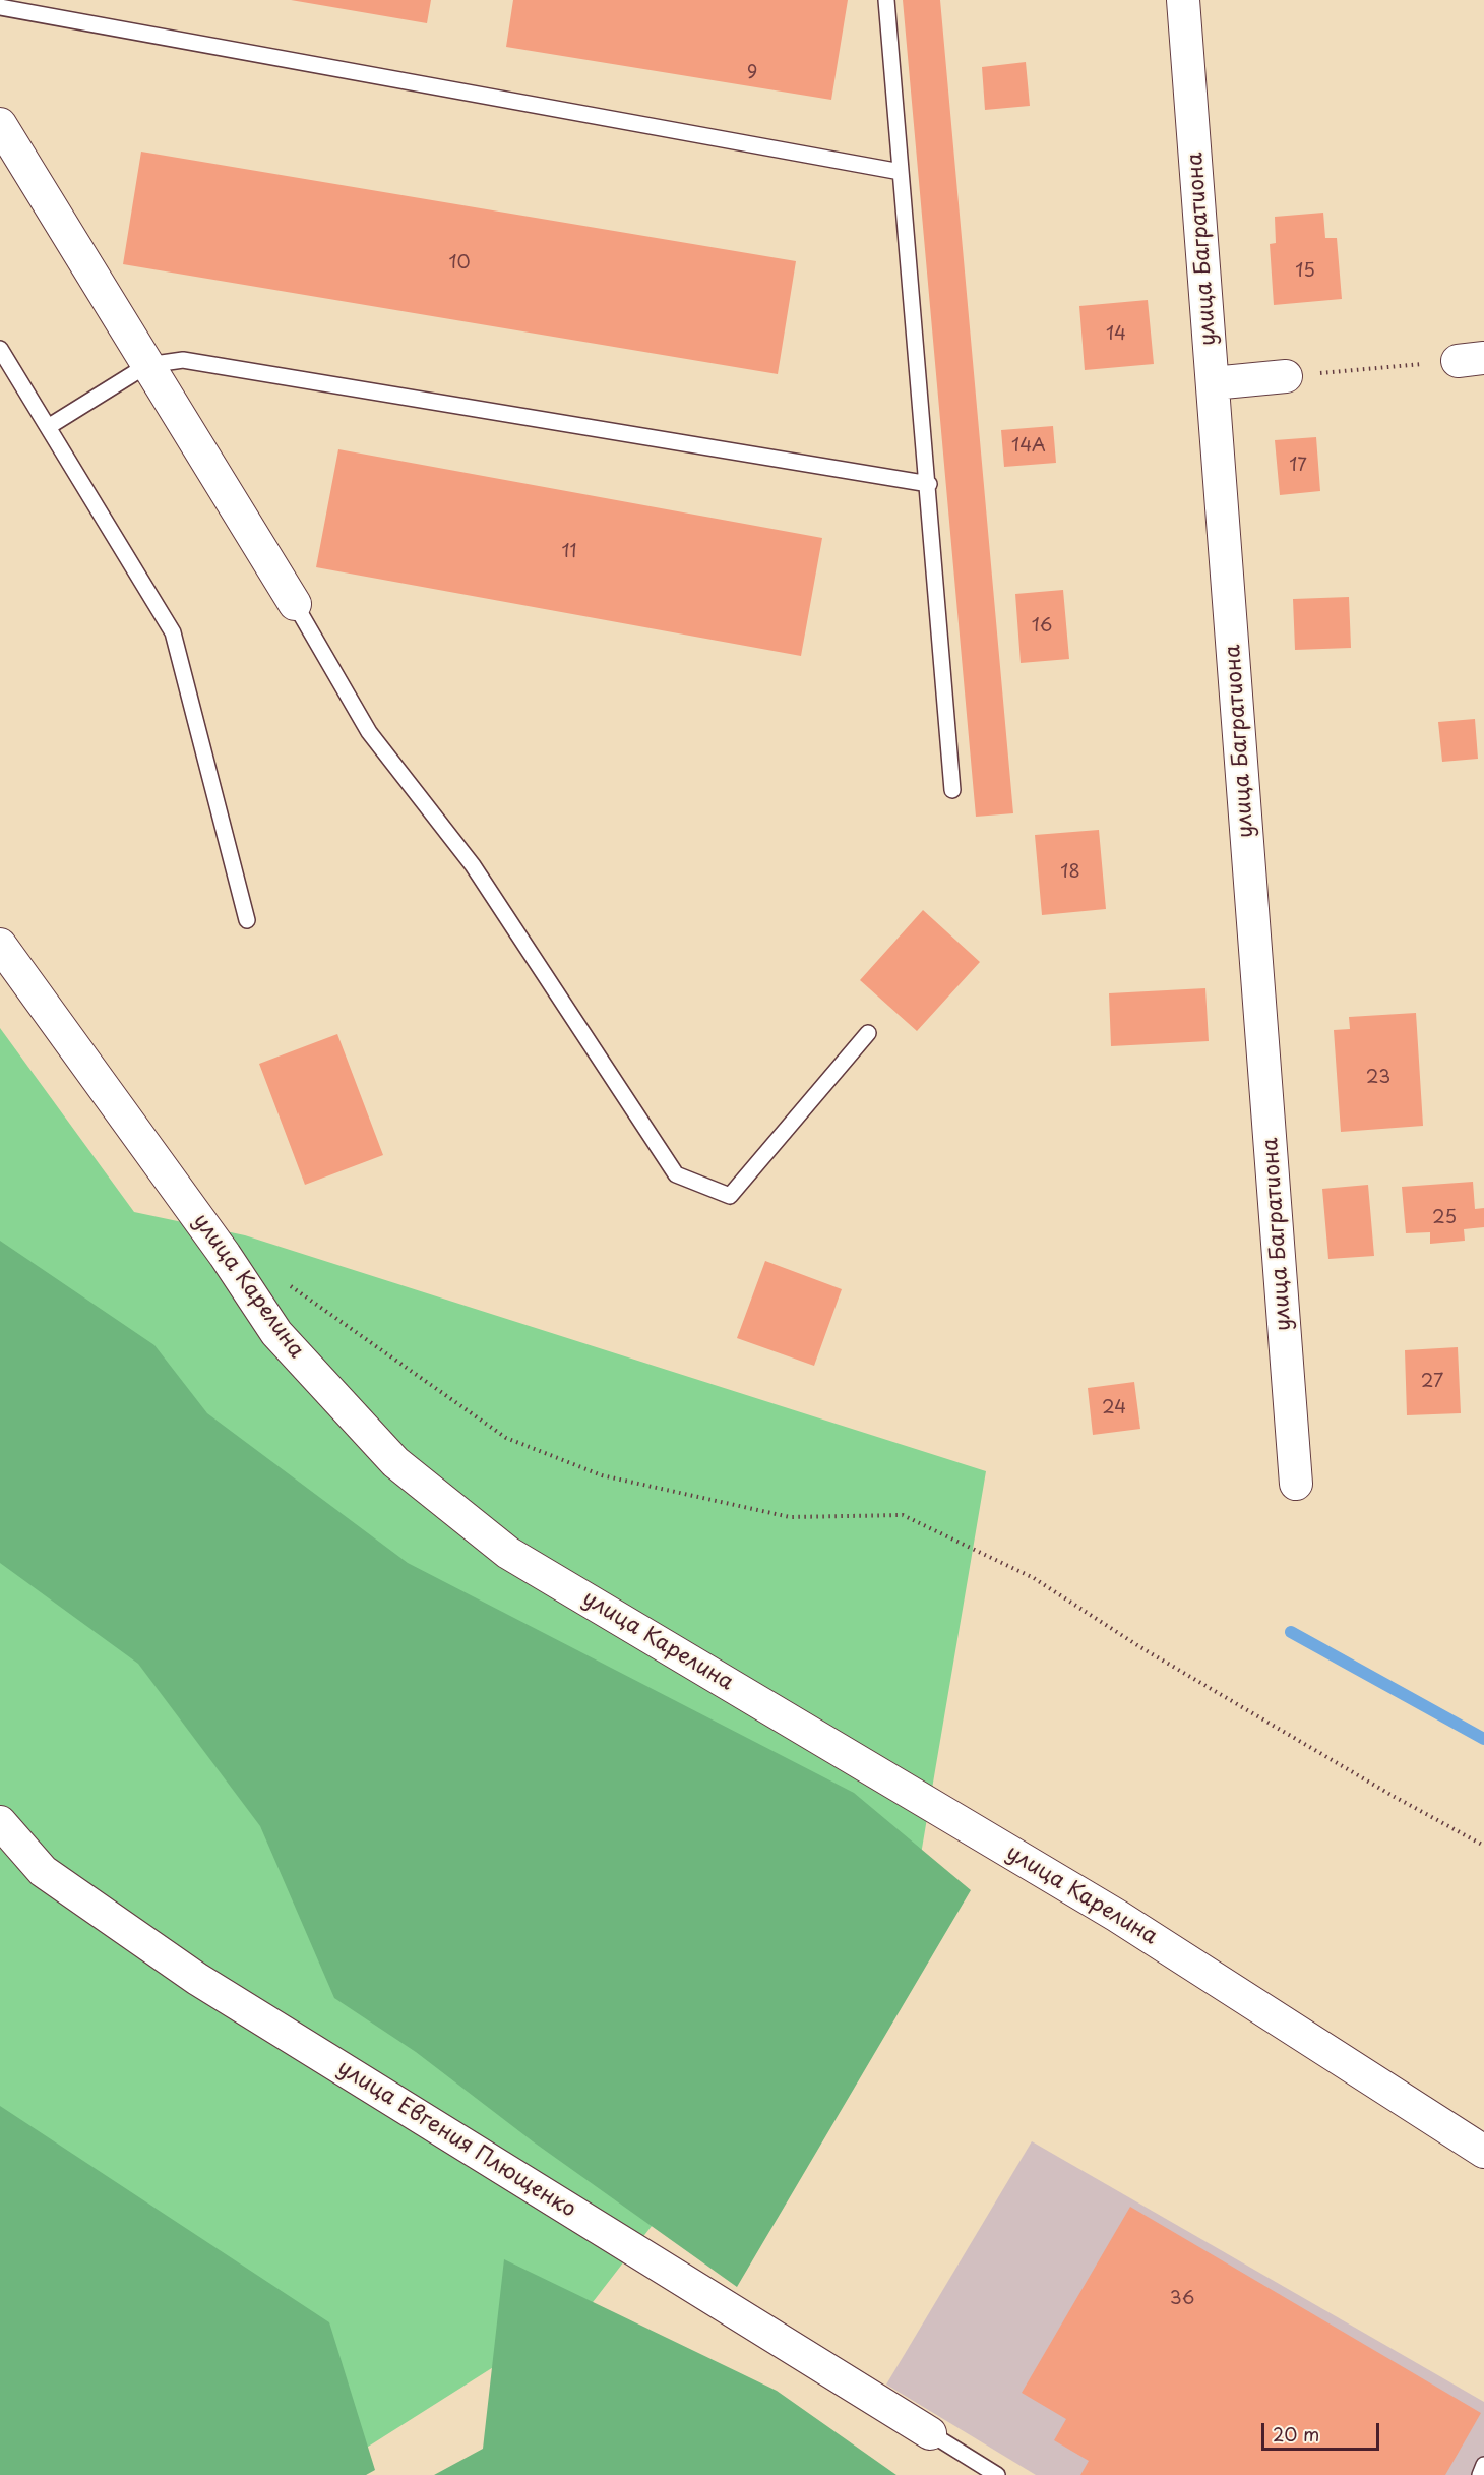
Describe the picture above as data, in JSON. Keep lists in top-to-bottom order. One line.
{"streets":{"street":["улица Багратиона","улица Карелина","улица Евгения Плющенко"]},"house_numbers":["9","10","15","14","14А","17","11","16","18","23","25","27","24","36"],"scale_bar":"20 m"}
